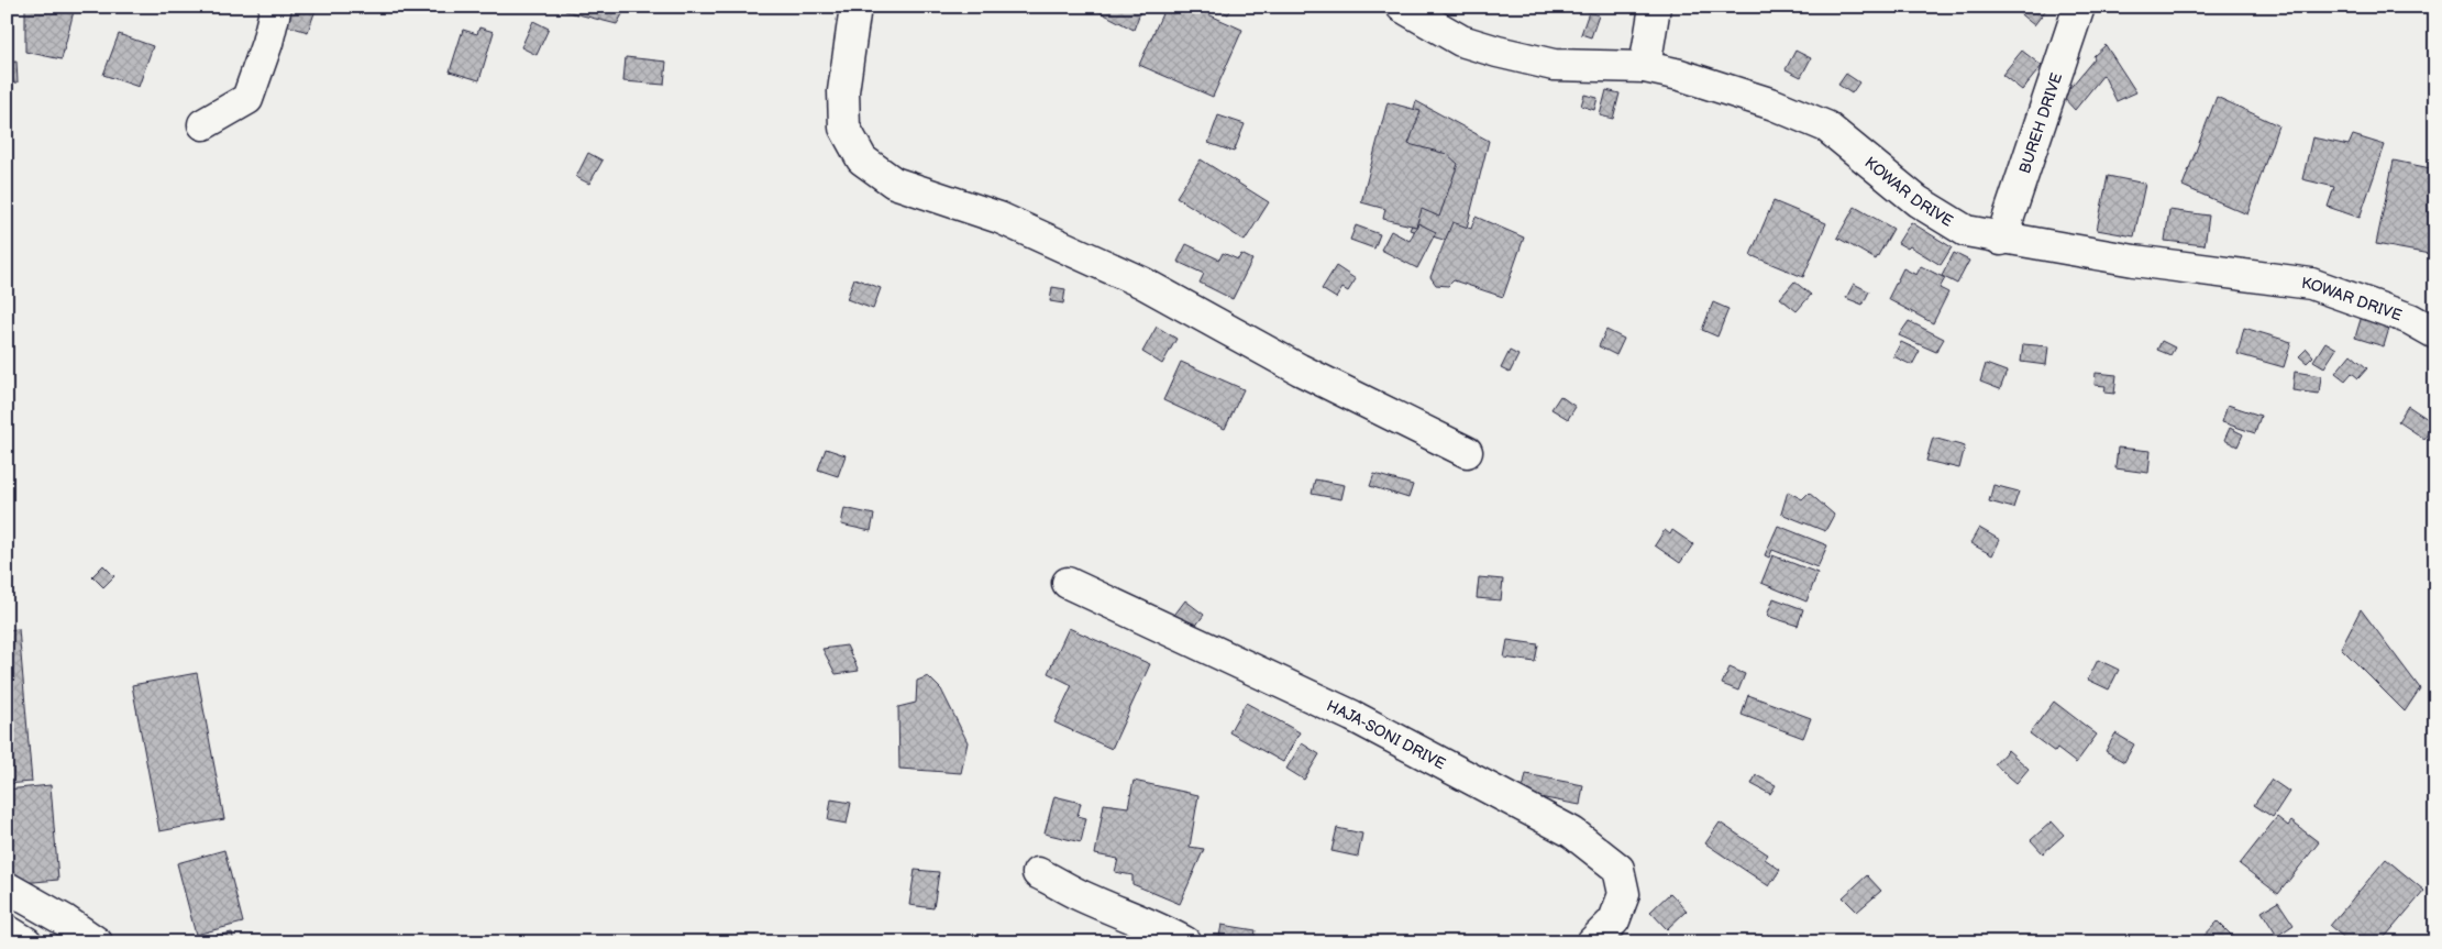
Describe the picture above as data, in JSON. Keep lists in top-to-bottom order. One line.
{"streets":{"street":["BUREH DRIVE","KOWAR DRIVE","HAJA-SONI DRIVE"]},"crossings":[["BUREH DRIVE","KOWAR DRIVE"]]}
